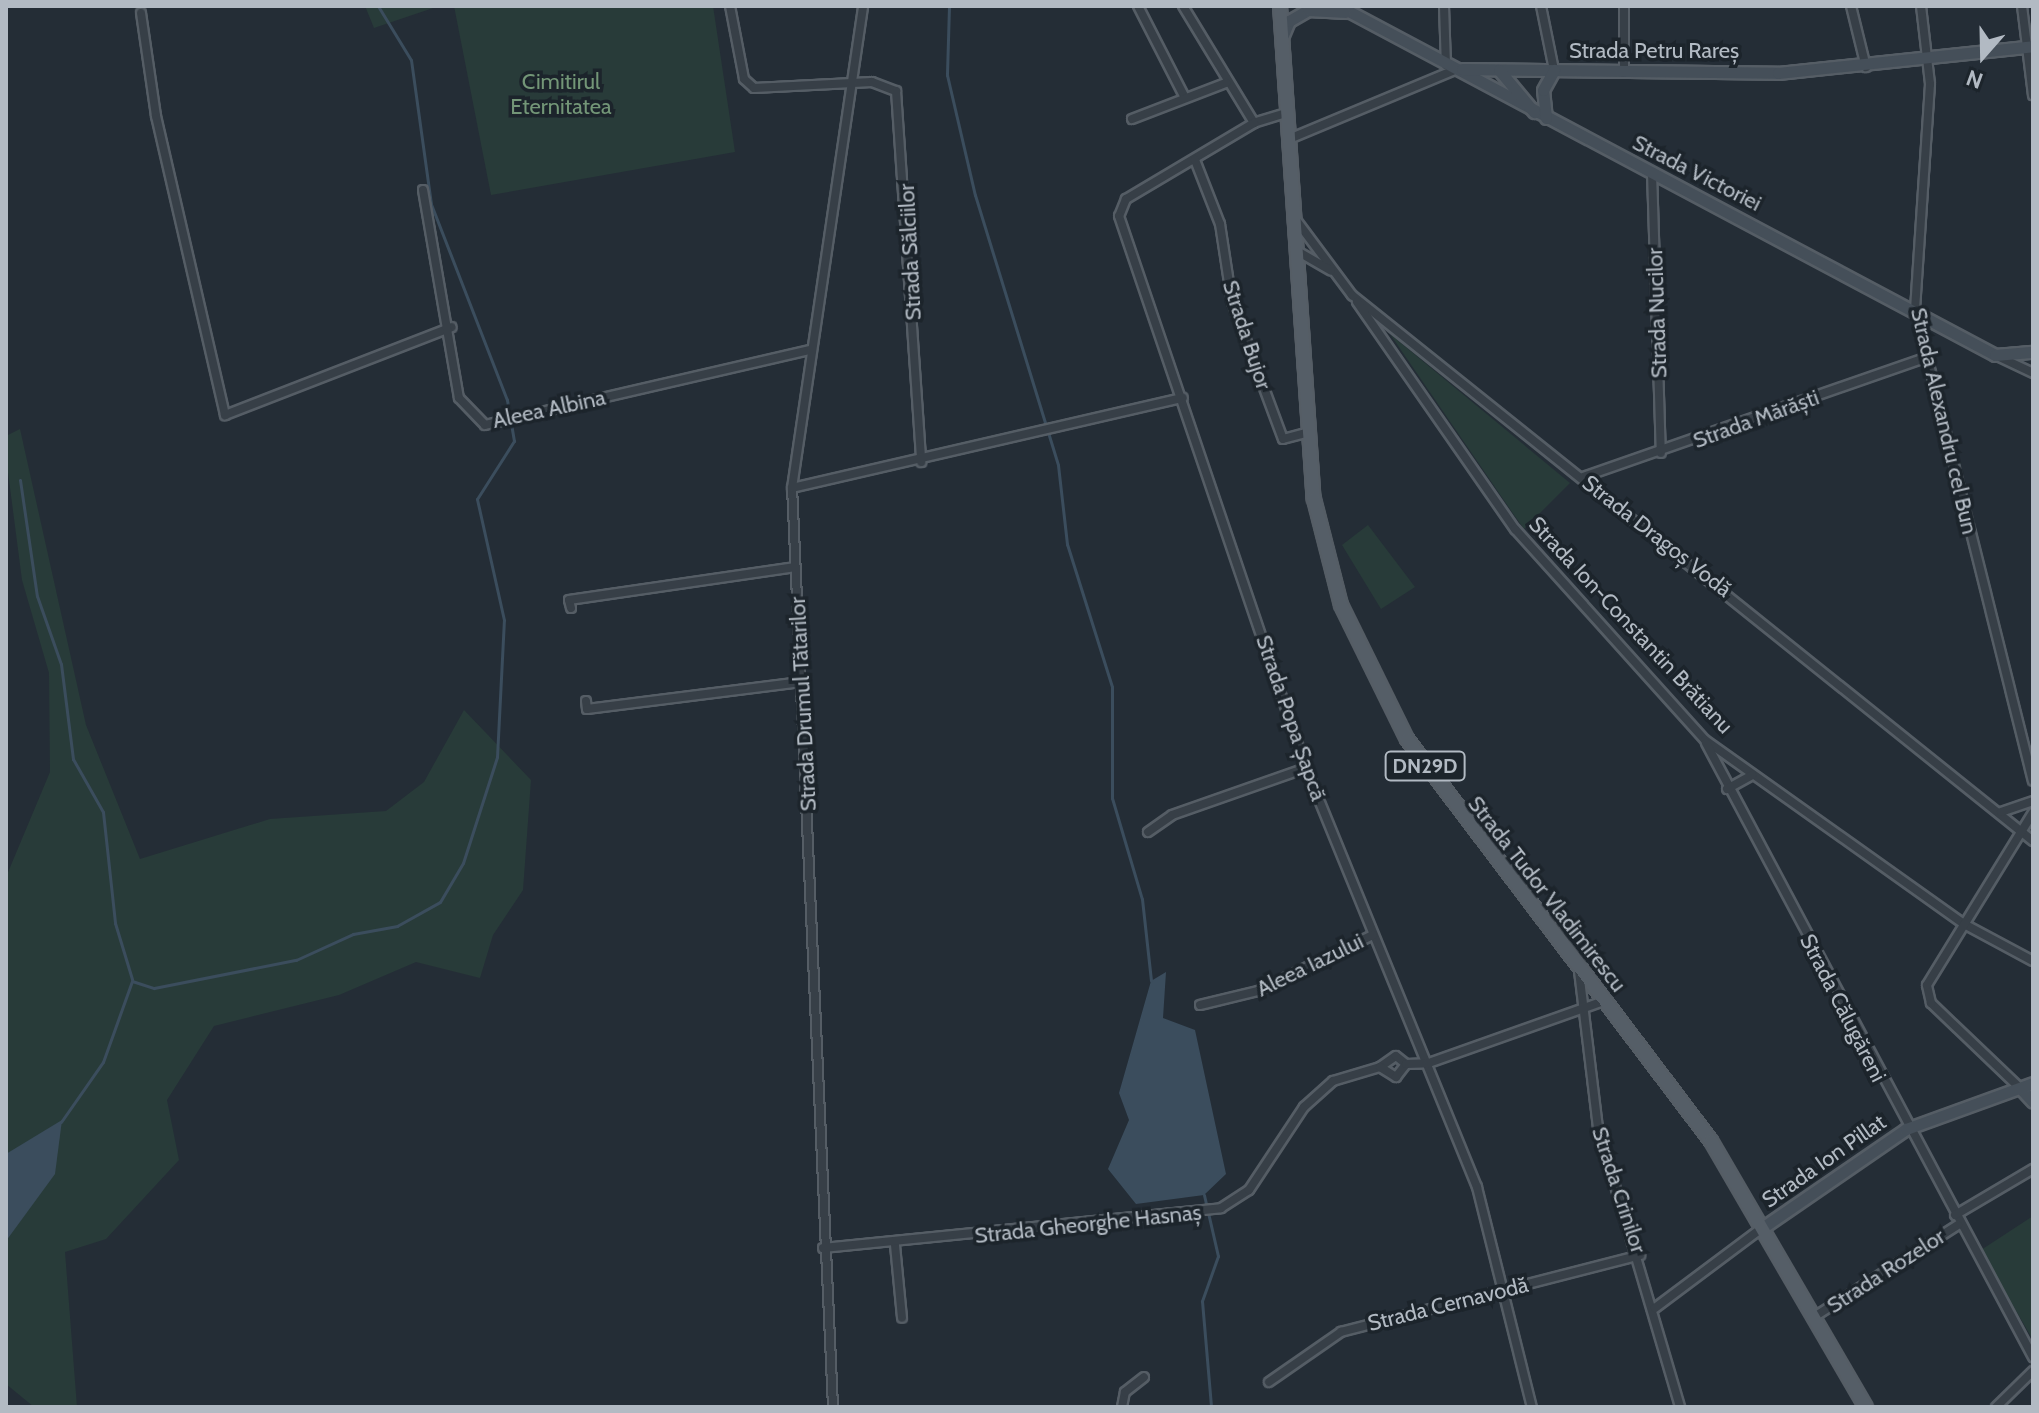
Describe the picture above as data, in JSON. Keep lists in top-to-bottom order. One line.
{"streets":{"main road":["Strada Petru Rareș","Strada Victoriei","DN29D","Strada Tudor Vladimirescu","Strada Ion Pillat"],"street":["Strada Sălciilor","Strada Nucilor","Strada Bujor","Aleea Albina","Strada Mărăști","Strada Alexandru cel Bun","Strada Dragoș Vodă","Strada Ion-Constantin Brătianu","Strada Drumul Tătarilor","Strada Popa Șapcă","Aleea Iazului","Strada Călugăreni","Strada Crinilor","Strada Gheorghe Hasnaș","Strada Rozelor","Strada Cernavodă"]},"crossings":[["Strada Petru Rareș","Strada Victoriei"],["Strada Petru Rareș","Strada Alexandru cel Bun"],["Strada Petru Rareș","DN29D"],["Strada Victoriei","Strada Nucilor"],["Strada Victoriei","Strada Alexandru cel Bun"],["Strada Sălciilor","Strada Drumul Tătarilor"],["Strada Nucilor","Strada Mărăști"],["Strada Bujor","Strada Popa Șapcă"],["Strada Bujor","Strada Tudor Vladimirescu"],["Aleea Albina","Strada Drumul Tătarilor"],["Strada Mărăști","Strada Alexandru cel Bun"],["Strada Mărăști","Strada Dragoș Vodă"],["Strada Dragoș Vodă","Strada Ion-Constantin Brătianu"],["Strada Dragoș Vodă","DN29D"],["Strada Dragoș Vodă","Strada Tudor Vladimirescu"],["Strada Ion-Constantin Brătianu","Strada Călugăreni"],["Strada Drumul Tătarilor","Strada Gheorghe Hasnaș"],["Strada Popa Șapcă","DN29D"],["Strada Popa Șapcă","Aleea Iazului"],["Strada Popa Șapcă","Strada Gheorghe Hasnaș"],["Strada Popa Șapcă","Strada Cernavodă"],["DN29D","Strada Tudor Vladimirescu"],["Strada Tudor Vladimirescu","Strada Ion Pillat"],["Strada Tudor Vladimirescu","Strada Crinilor"],["Strada Tudor Vladimirescu","Strada Gheorghe Hasnaș"],["Strada Tudor Vladimirescu","Strada Rozelor"],["Strada Călugăreni","Strada Ion Pillat"],["Strada Călugăreni","Strada Rozelor"],["Strada Ion Pillat","Strada Crinilor"],["Strada Crinilor","Strada Gheorghe Hasnaș"],["Strada Crinilor","Strada Cernavodă"]],"parks":["Cimitirul Eternitatea"],"north":"bottom"}
